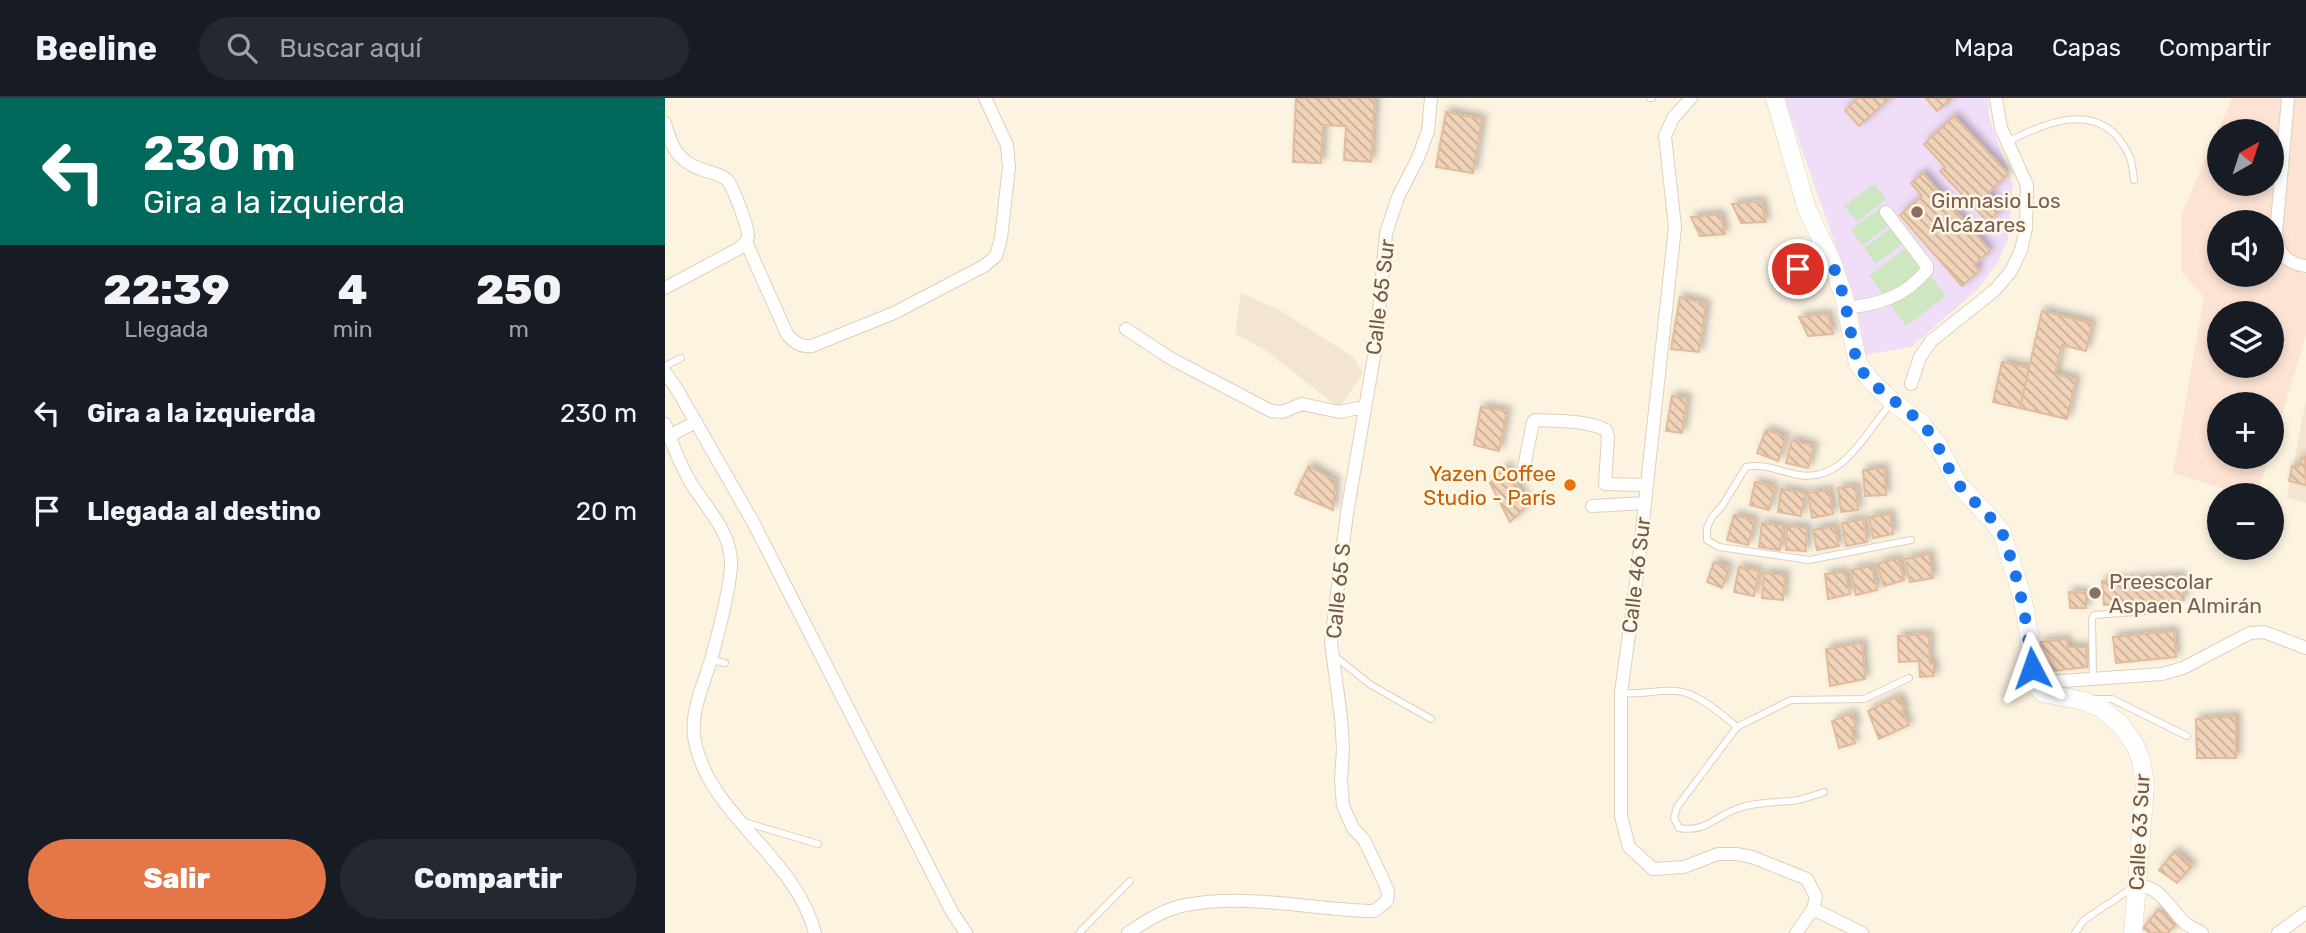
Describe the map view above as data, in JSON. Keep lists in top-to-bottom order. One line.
{"streets":{"street":["Calle 65 Sur","Calle 46 Sur","Calle 65 S","Calle 63 Sur"]},"crossings":[["Calle 65 Sur","Calle 65 S"]],"places":["Gimnasio Los Alcázares","Yazen Coffee Studio - París","Preescolar Aspaen Almirán"],"north":"top right","page":{"header":"Beeline","search":"Buscar aquí","nav":["Mapa","Capas","Compartir"],"turn":["230 m","Gira a la izquierda"],"map_buttons":["+","−"],"eta":["22:39","Llegada","4","min","250","m"],"list":[{"name":"Gira a la izquierda","value":"230 m"},{"name":"Llegada al destino","value":"20 m"}],"buttons":["Salir","Compartir"]}}
